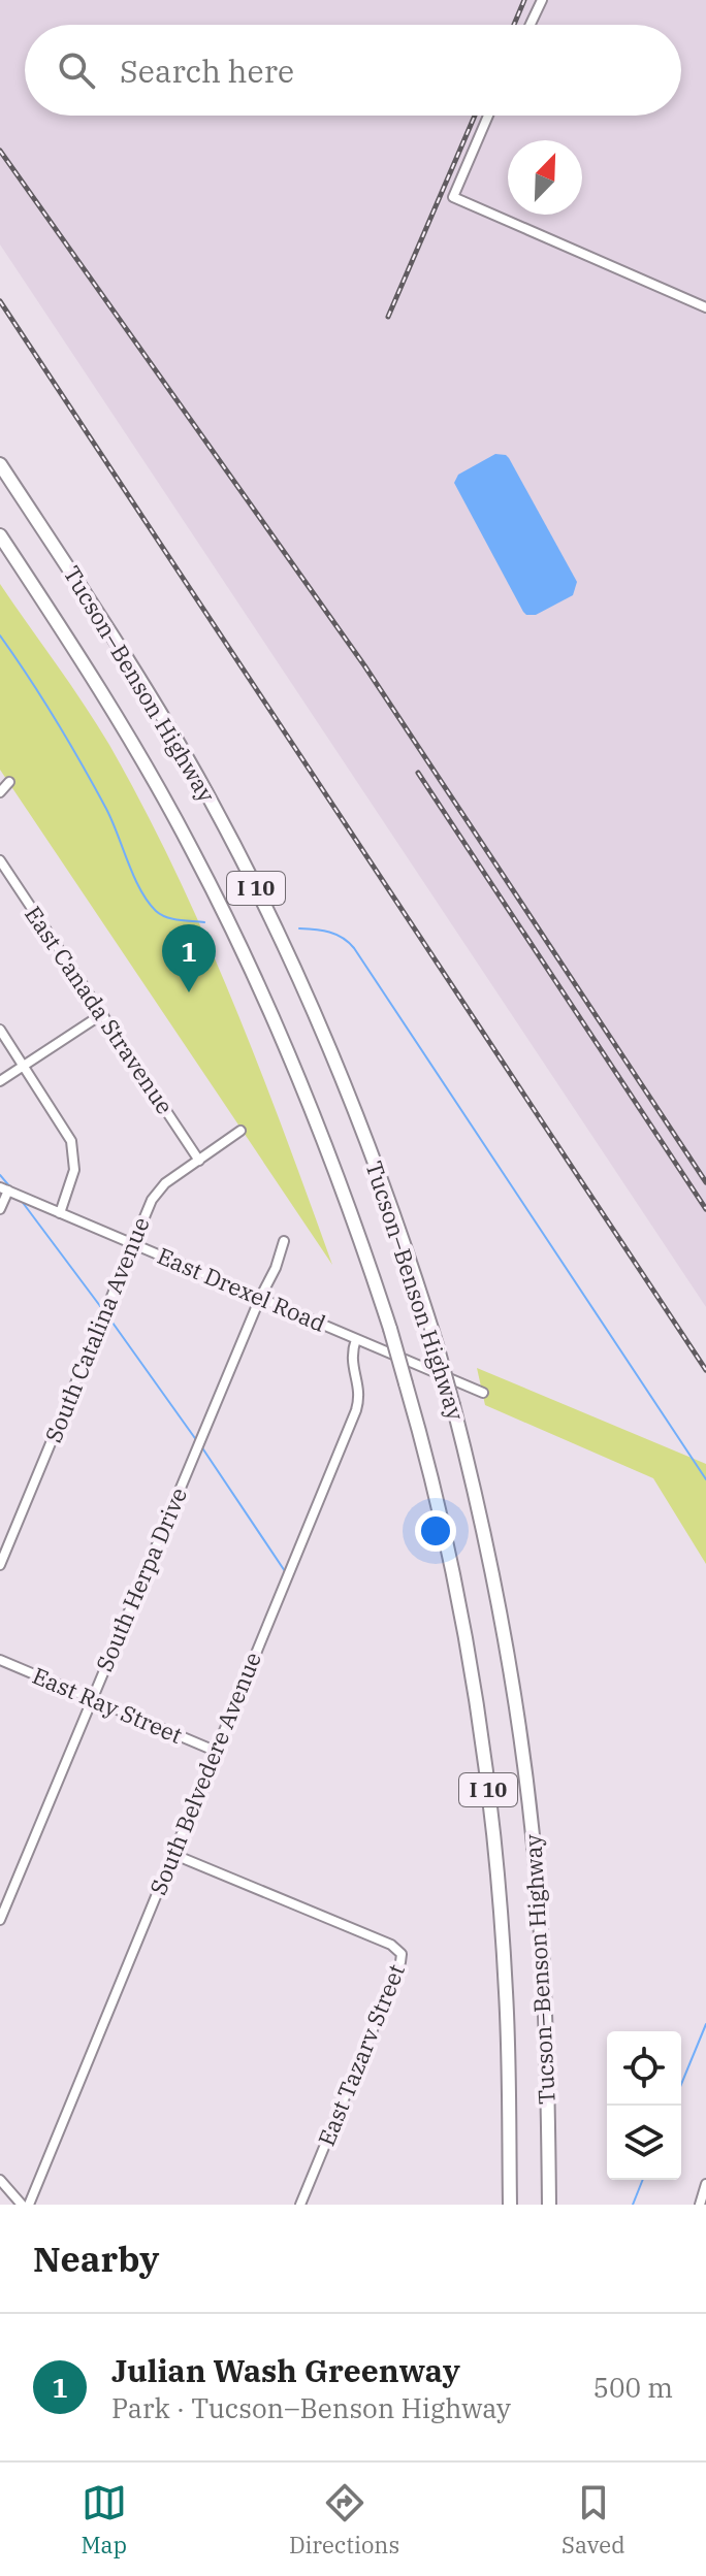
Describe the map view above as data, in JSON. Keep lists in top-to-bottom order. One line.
{"streets":{"highway":["Tucson–Benson Highway","I 10"],"street":["East Canada Stravenue","East Drexel Road","South Catalina Avenue","South Herpa Drive","East Ray Street","South Belvedere Avenue","East Tazarv Street"]},"crossings":[["East Canada Stravenue","South Catalina Avenue"],["East Drexel Road","South Catalina Avenue"],["East Drexel Road","South Herpa Drive"],["East Drexel Road","South Belvedere Avenue"],["South Herpa Drive","East Ray Street"],["East Ray Street","South Belvedere Avenue"],["South Belvedere Avenue","East Tazarv Street"]],"north":"top right","page":{"search":"Search here","pins":"1","heading":"Nearby","list":[{"mark":"1","name":"Julian Wash Greenway","note":"Park · Tucson–Benson Highway","value":"500 m"}],"nav":["Map","Directions","Saved"]}}
